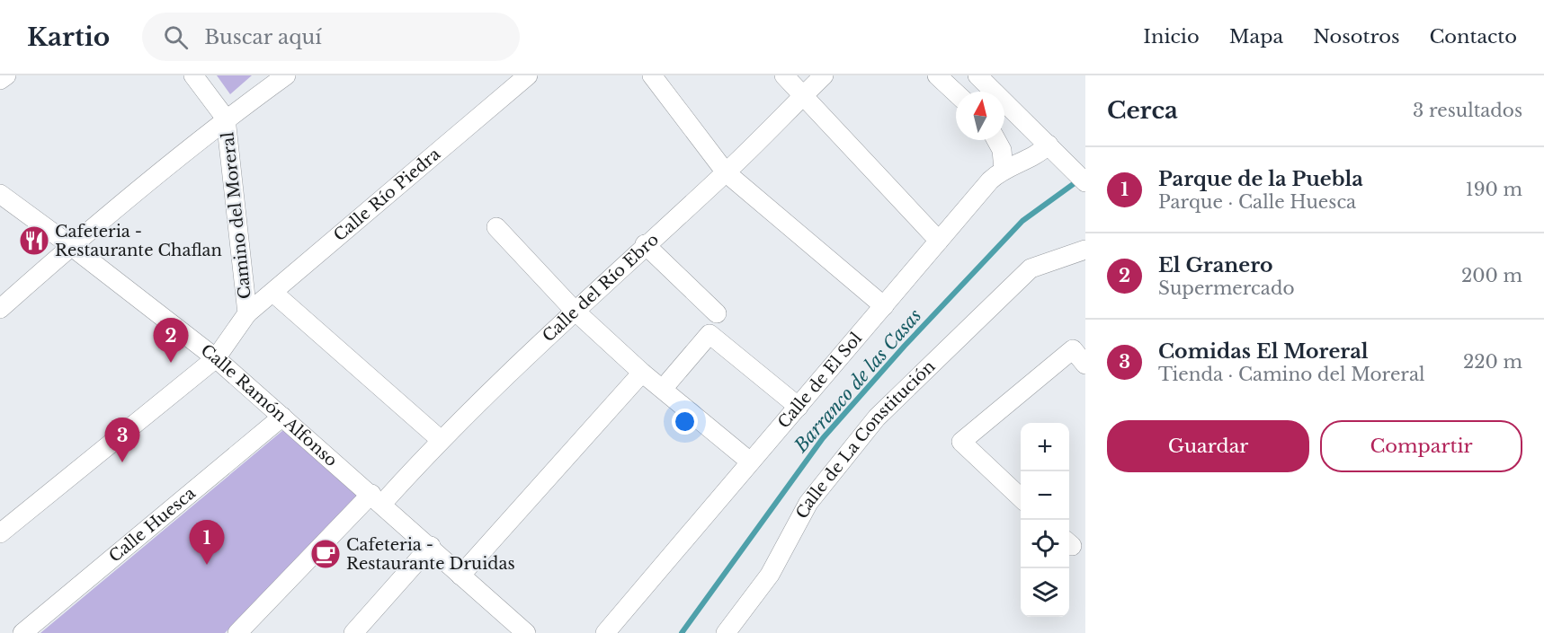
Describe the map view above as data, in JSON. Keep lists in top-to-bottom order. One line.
{"streets":{"street":["Calle Río Piedra","Camino del Moreral","Calle del Río Ebro","Calle de El Sol","Calle Ramón Alfonso","Calle de La Constitución","Calle Huesca"]},"crossings":[["Calle Río Piedra","Camino del Moreral"],["Camino del Moreral","Calle Ramón Alfonso"],["Calle del Río Ebro","Calle Ramón Alfonso"],["Calle Ramón Alfonso","Calle Huesca"]],"water":["Barranco de las Casas"],"places":{"restaurant":["Cafeteria - Restaurante Chaflan"],"cafe":["Cafeteria - Restaurante Druidas"]},"north":"top","page":{"header":"Kartio","search":"Buscar aquí","nav":["Inicio","Mapa","Nosotros","Contacto"],"heading":["Cerca","3 resultados"],"list":[{"mark":"1","name":"Parque de la Puebla","note":"Parque · Calle Huesca","value":"190 m"},{"mark":"2","name":"El Granero","note":"Supermercado","value":"200 m"},{"mark":"3","name":"Comidas El Moreral","note":"Tienda · Camino del Moreral","value":"220 m"}],"pins":["2","3","1"],"buttons":["Guardar","Compartir"],"map_buttons":["+","−"]}}
